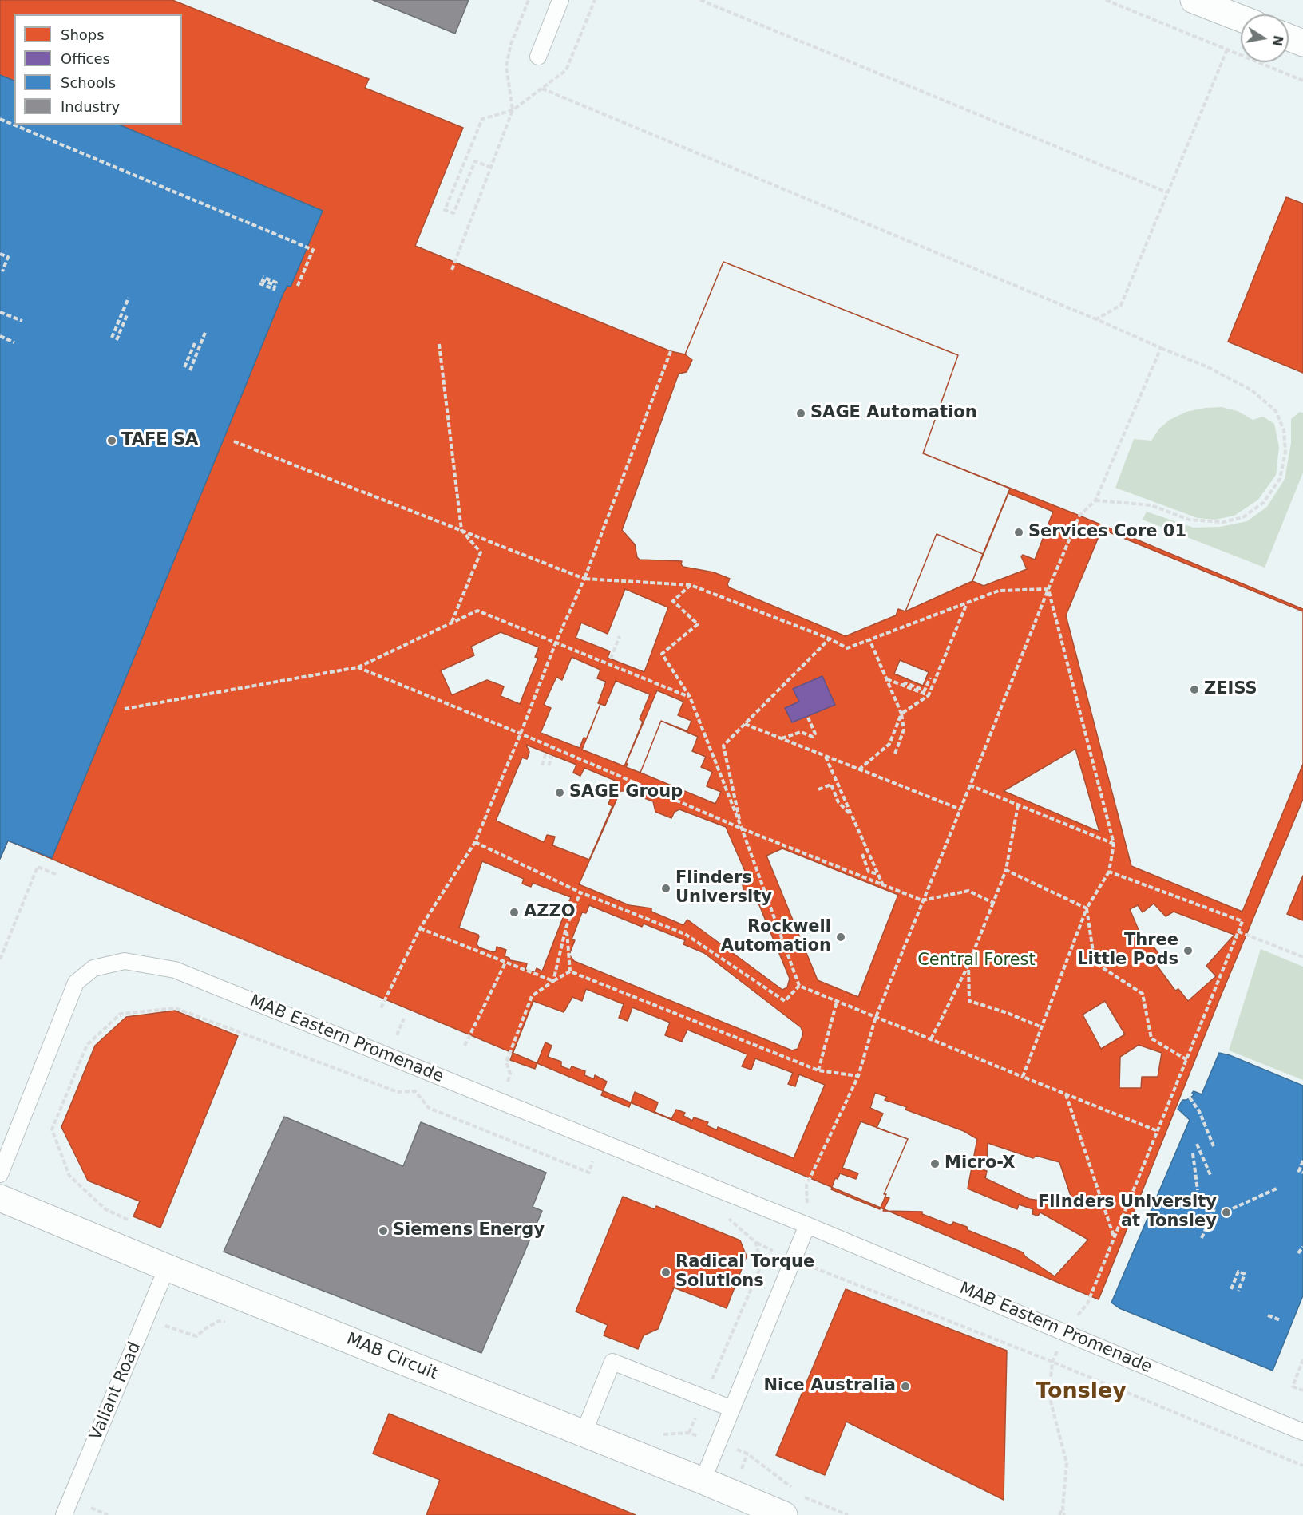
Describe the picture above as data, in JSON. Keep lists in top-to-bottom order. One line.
{"streets":{"street":["MAB Circuit"],"lane":["MAB Eastern Promenade","Valiant Road"]},"crossings":[["MAB Circuit","Valiant Road"]],"districts":["Tonsley"],"parks":["Central Forest"],"places":["SAGE Automation","TAFE SA","Services Core 01","ZEISS","SAGE Group","Flinders University","AZZO","Rockwell Automation","Three Little Pods","Micro-X","Flinders University at Tonsley","Siemens Energy","Radical Torque Solutions","Nice Australia"],"legend":["Shops","Offices","Schools","Industry"],"north":"right"}
